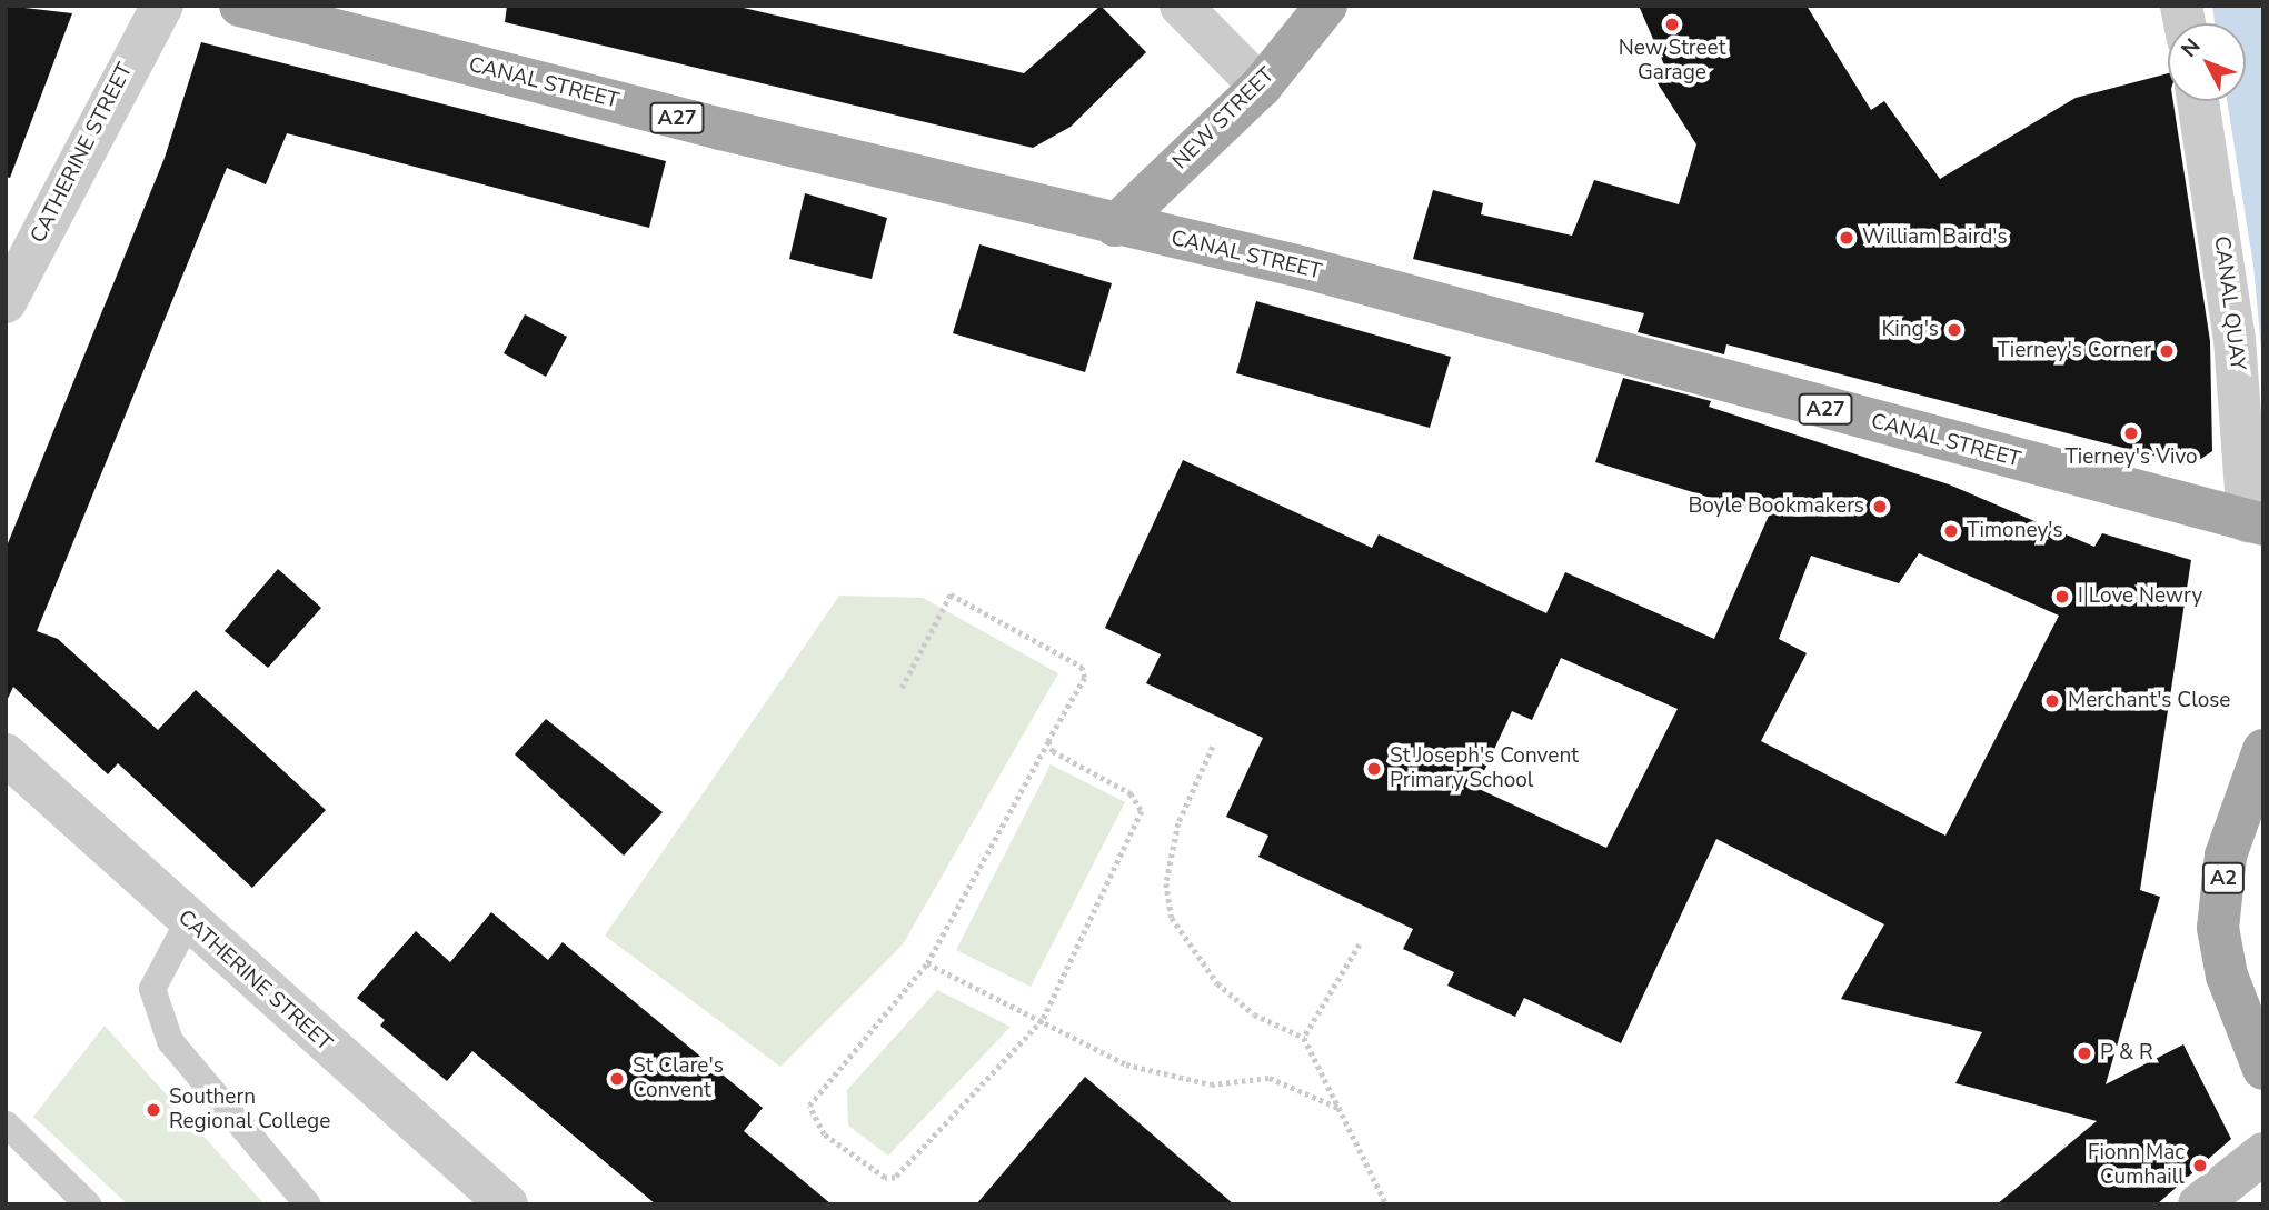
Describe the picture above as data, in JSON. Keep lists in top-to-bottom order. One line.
{"streets":{"main road":["CANAL STREET","A27","NEW STREET","A2"],"street":["CATHERINE STREET","CANAL QUAY"]},"crossings":[["CANAL STREET","NEW STREET"],["CANAL STREET","CANAL QUAY"]],"places":["New Street Garage","William Baird's","King's","Tierney's Corner","Tierney's Vivo","Boyle Bookmakers","Timoney's","I Love Newry","Merchant's Close","St Joseph's Convent Primary School","P & R","St Clare's Convent","Southern Regional College","Fionn Mac Cumhaill"],"north":"top left"}
